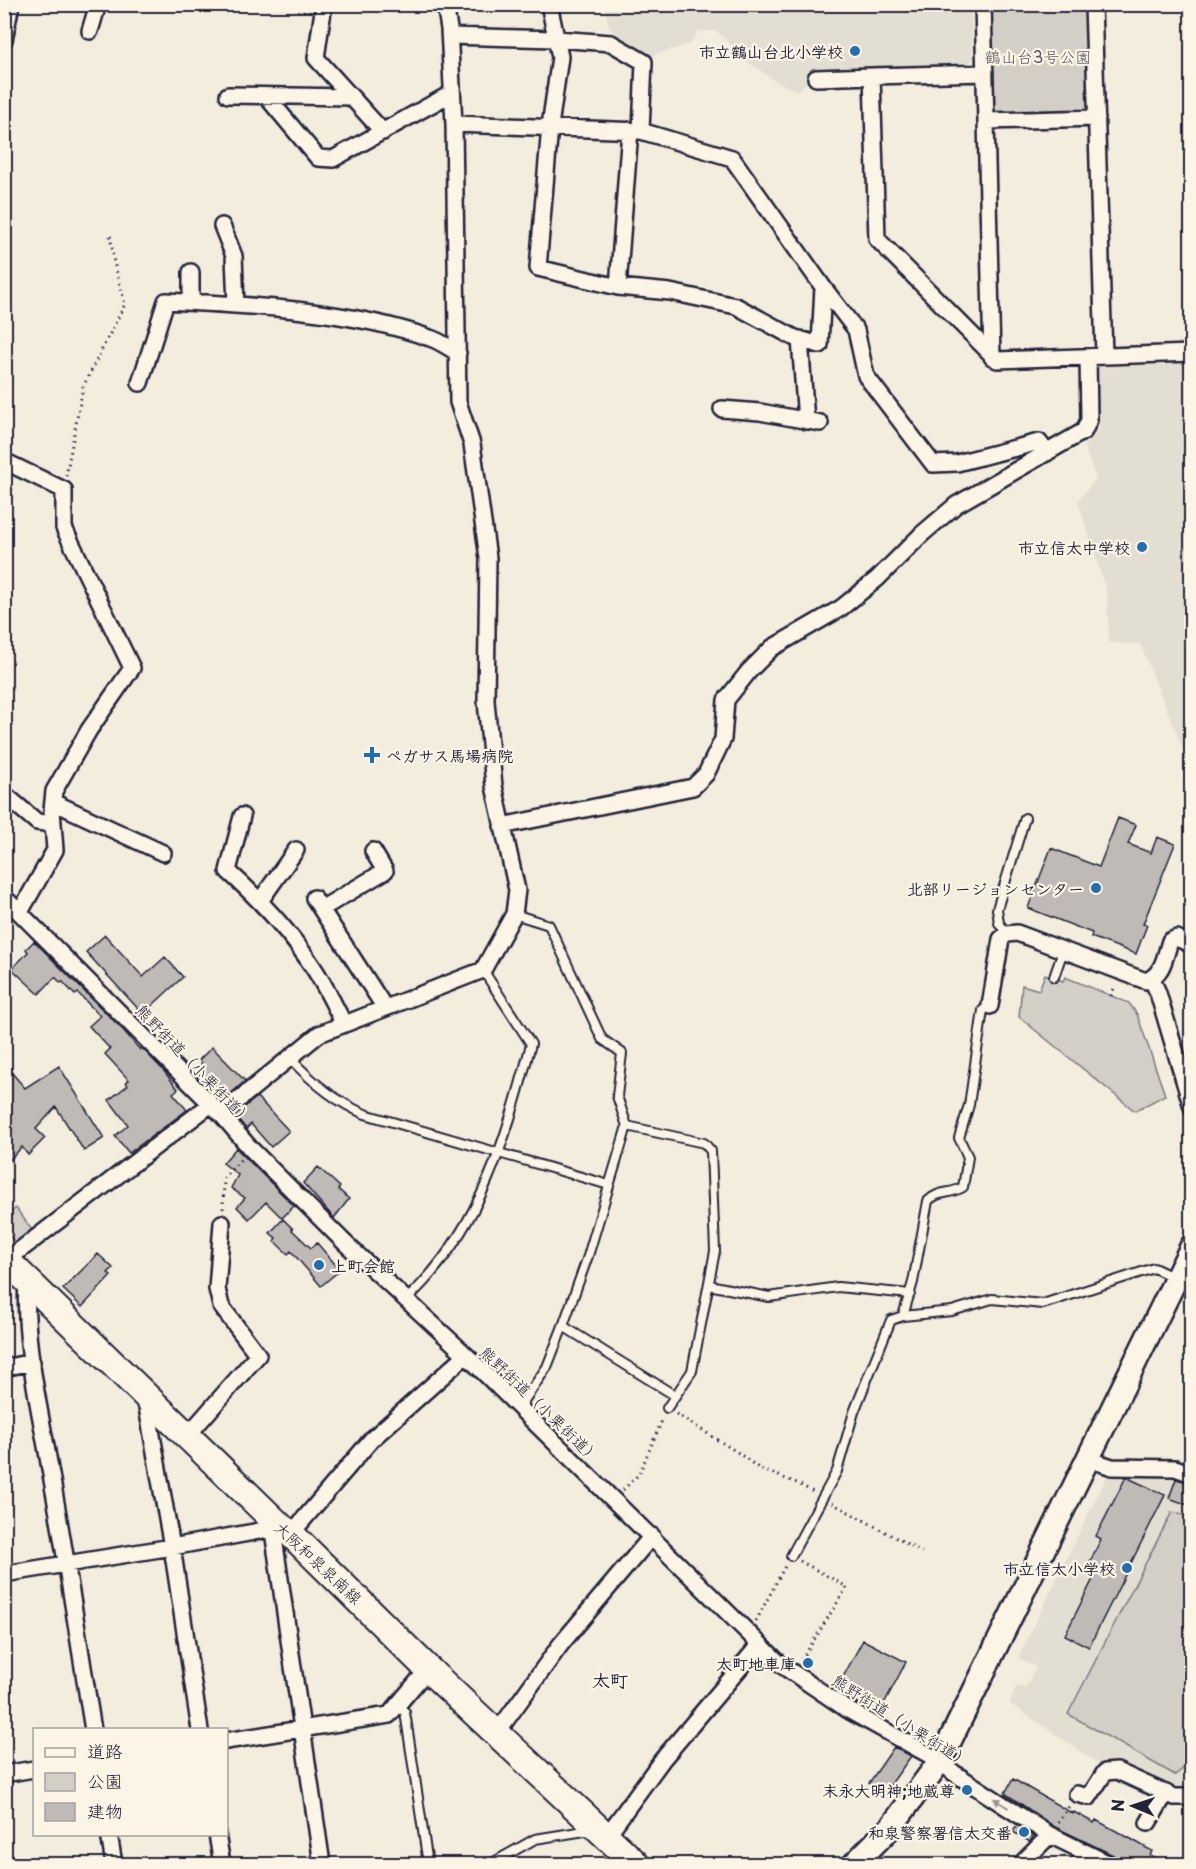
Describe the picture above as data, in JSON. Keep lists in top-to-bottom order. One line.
{"streets":{"main road":["大阪和泉泉南線"],"street":["熊野街道（小栗街道）"]},"districts":["太町"],"parks":["鶴山台3号公園"],"places":{"other":["市立鶴山台北小学校","市立信太中学校","北部リージョンセンター","上町会館","市立信太小学校","太町地車庫","末永大明神;地蔵尊","和泉警察署信太交番"],"health":["ペガサス馬場病院"]},"legend":["道路","公園","建物"],"north":"left"}
